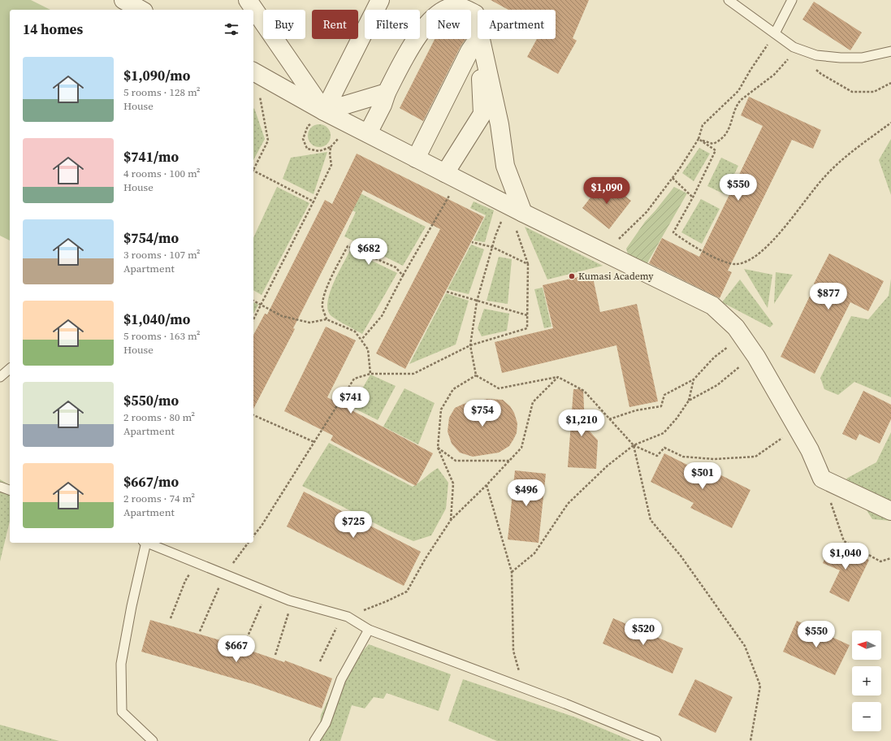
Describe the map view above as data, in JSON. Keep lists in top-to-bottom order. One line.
{"places":["Kumasi Academy"],"north":"left","page":{"chip":["Buy","Rent","Filters","New","Apartment"],"heading":"14 homes","list":[{"name":"$1,090/mo","note":"5 rooms · 128 m² · House"},{"name":"$741/mo","note":"4 rooms · 100 m² · House"},{"name":"$754/mo","note":"3 rooms · 107 m² · Apartment"},{"name":"$1,040/mo","note":"5 rooms · 163 m² · House"},{"name":"$550/mo","note":"2 rooms · 80 m² · Apartment"},{"name":"$667/mo","note":"2 rooms · 74 m² · Apartment"}],"price":["$550","$1,090","$682","$877","$741","$754","$1,210","$501","$496","$725","$1,040","$520","$550","$667"],"map_buttons":["+","−"]}}
